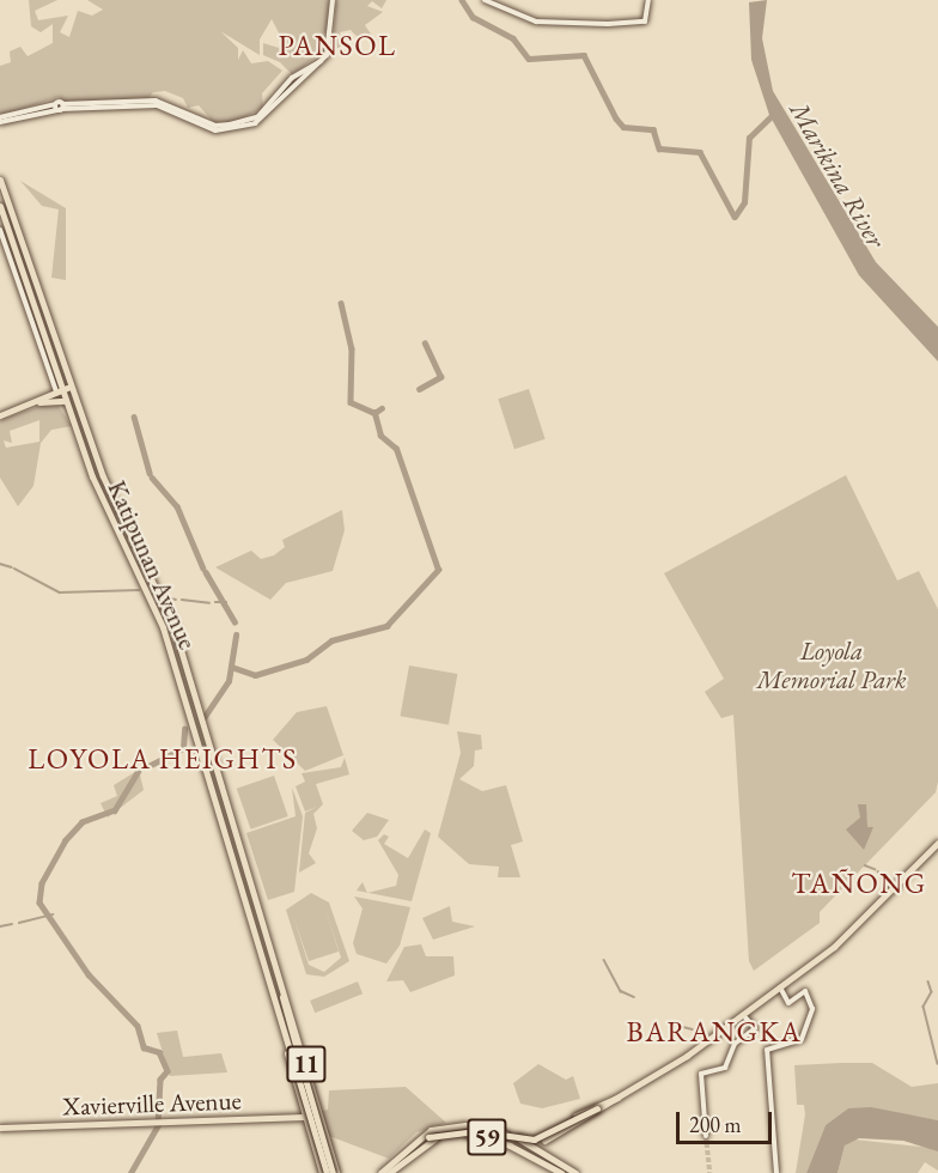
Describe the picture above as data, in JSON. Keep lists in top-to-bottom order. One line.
{"streets":{"main road":["Katipunan Avenue","11","Xavierville Avenue","59"]},"crossings":[["Katipunan Avenue","Xavierville Avenue"]],"districts":["PANSOL","LOYOLA HEIGHTS","TAÑONG","BARANGKA"],"water":["Marikina River"],"parks":["Loyola Memorial Park"],"scale_bar":"200 m"}
